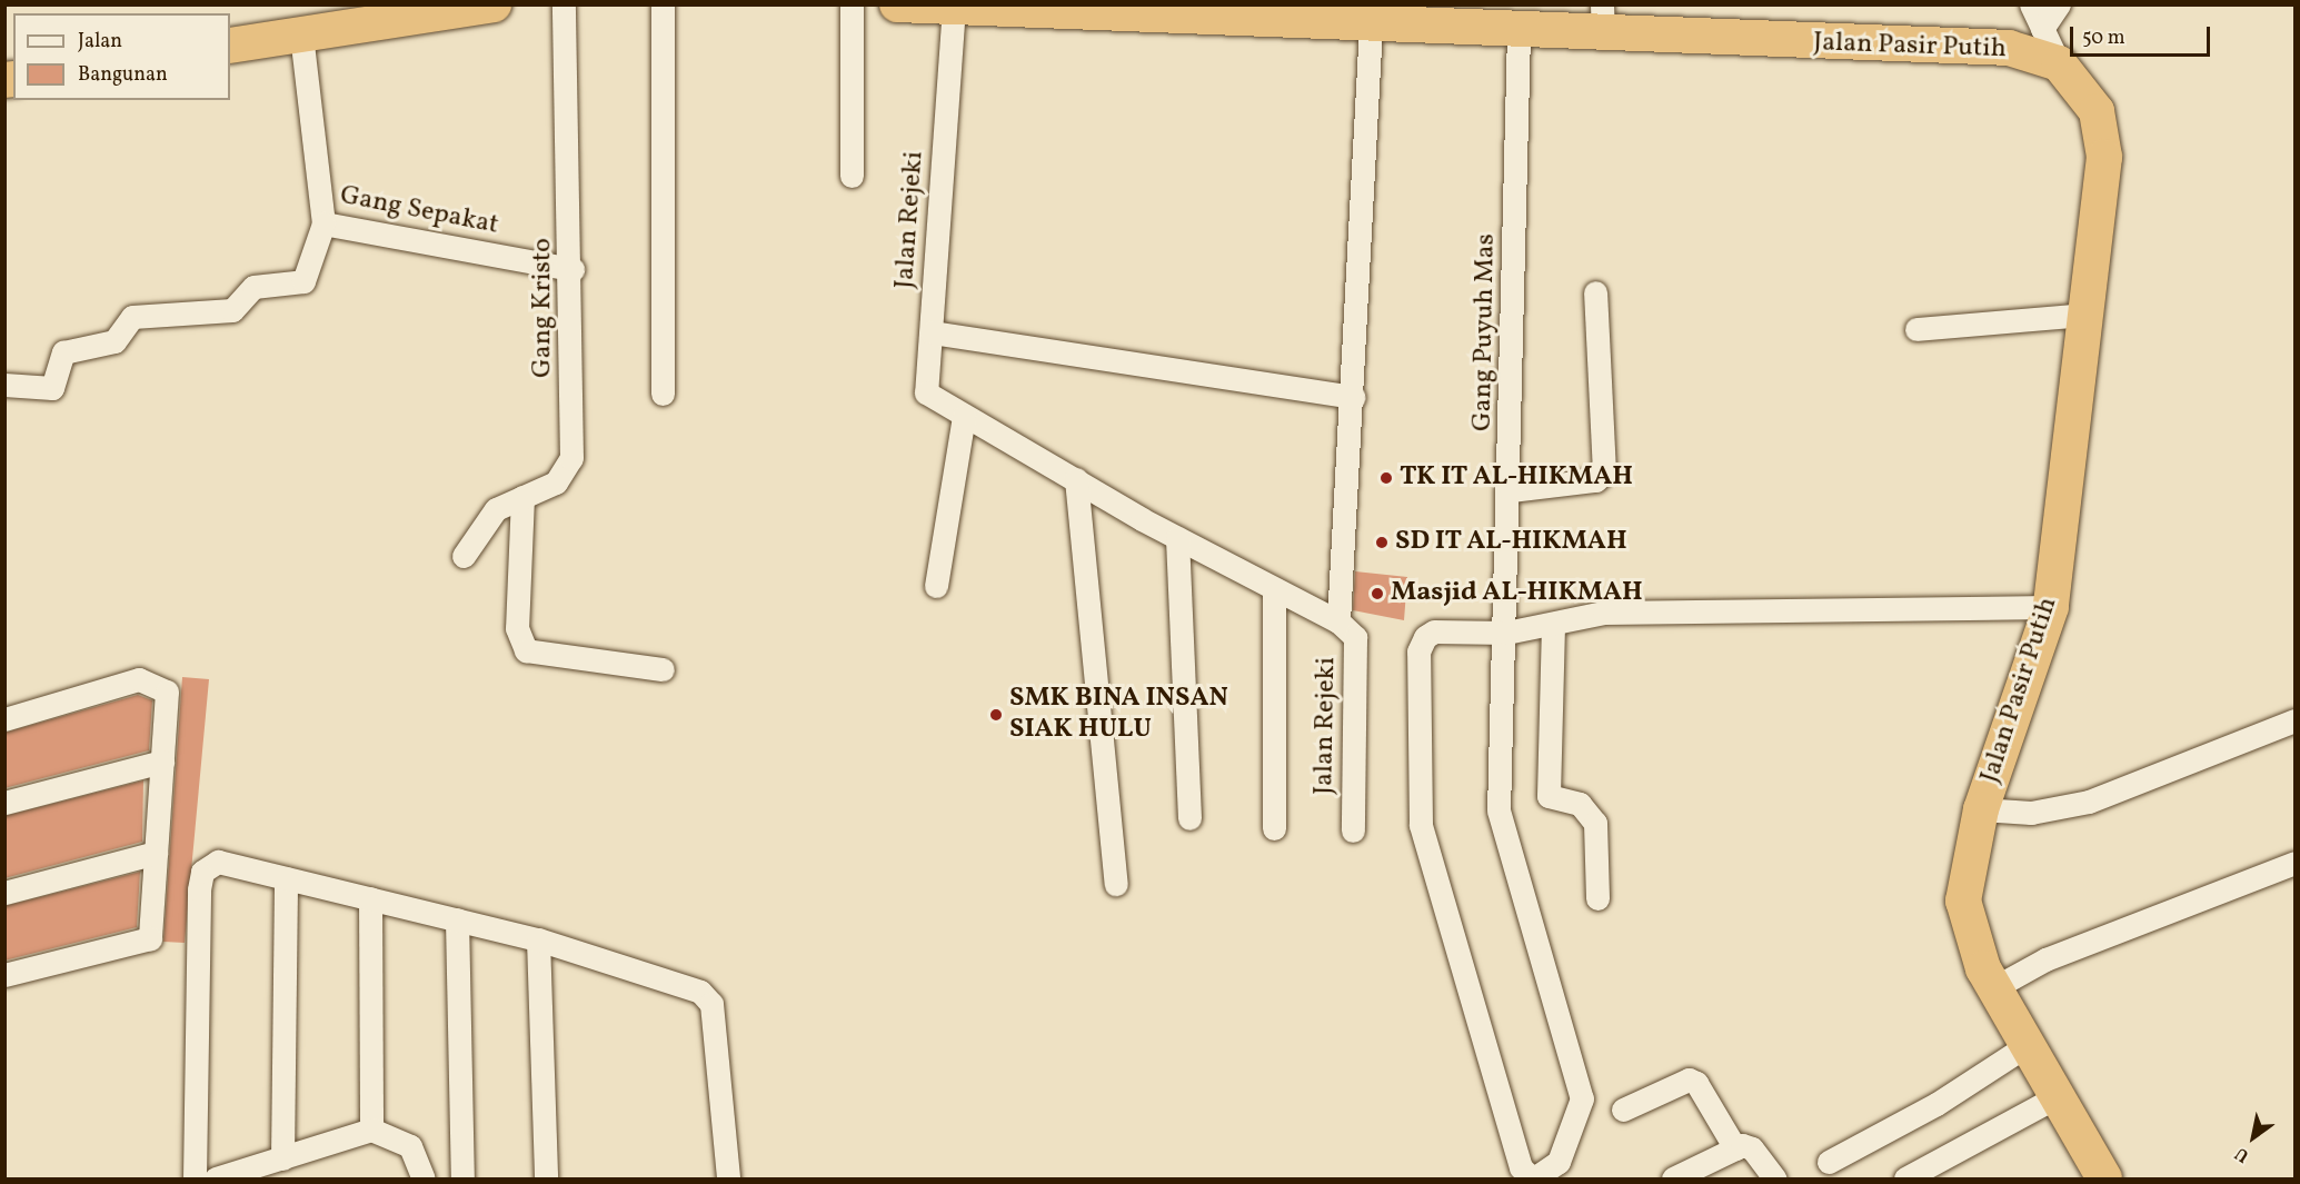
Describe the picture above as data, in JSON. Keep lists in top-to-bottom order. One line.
{"streets":{"highway":["Jalan Pasir Putih"],"street":["Gang Sepakat","Jalan Rejeki","Gang Kristo","Gang Puyuh Mas"]},"crossings":[["Jalan Pasir Putih","Jalan Rejeki"],["Jalan Pasir Putih","Gang Puyuh Mas"],["Gang Sepakat","Gang Kristo"]],"places":["TK IT AL-HIKMAH","SD IT AL-HIKMAH","Masjid AL-HIKMAH","SMK BINA INSAN SIAK HULU"],"legend":["Jalan","Bangunan"],"scale_bar":"50 m","north":"bottom left"}
